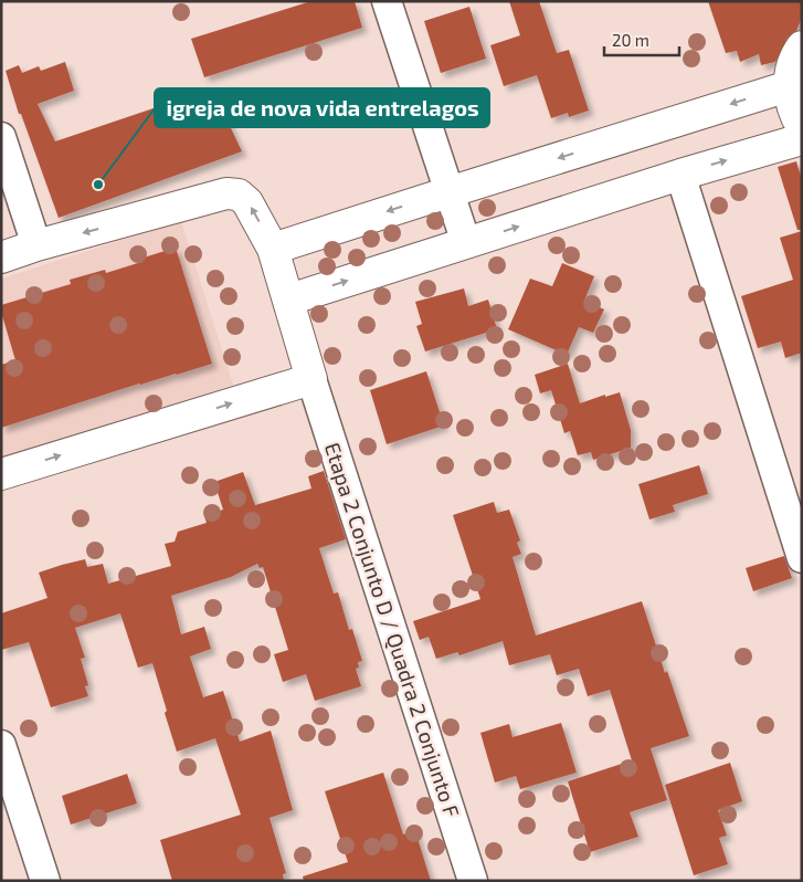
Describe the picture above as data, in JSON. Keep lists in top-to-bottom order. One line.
{"streets":{"street":["Etapa 2 Conjunto D / Quadra 2 Conjunto F"]},"places":["igreja de nova vida entrelagos"],"scale_bar":"20 m"}
